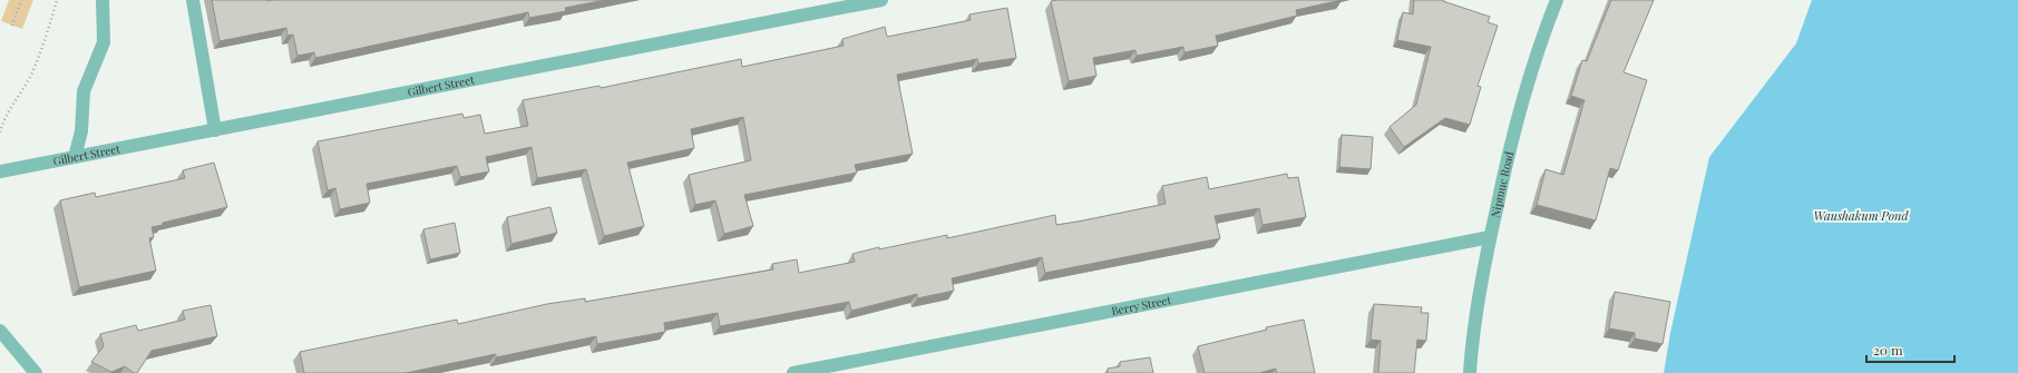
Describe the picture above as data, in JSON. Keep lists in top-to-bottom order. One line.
{"streets":{"street":["Gilbert Street","Nipmuc Road","Berry Street"]},"crossings":[["Nipmuc Road","Berry Street"]],"water":["Waushakum Pond"],"scale_bar":"20 m"}
